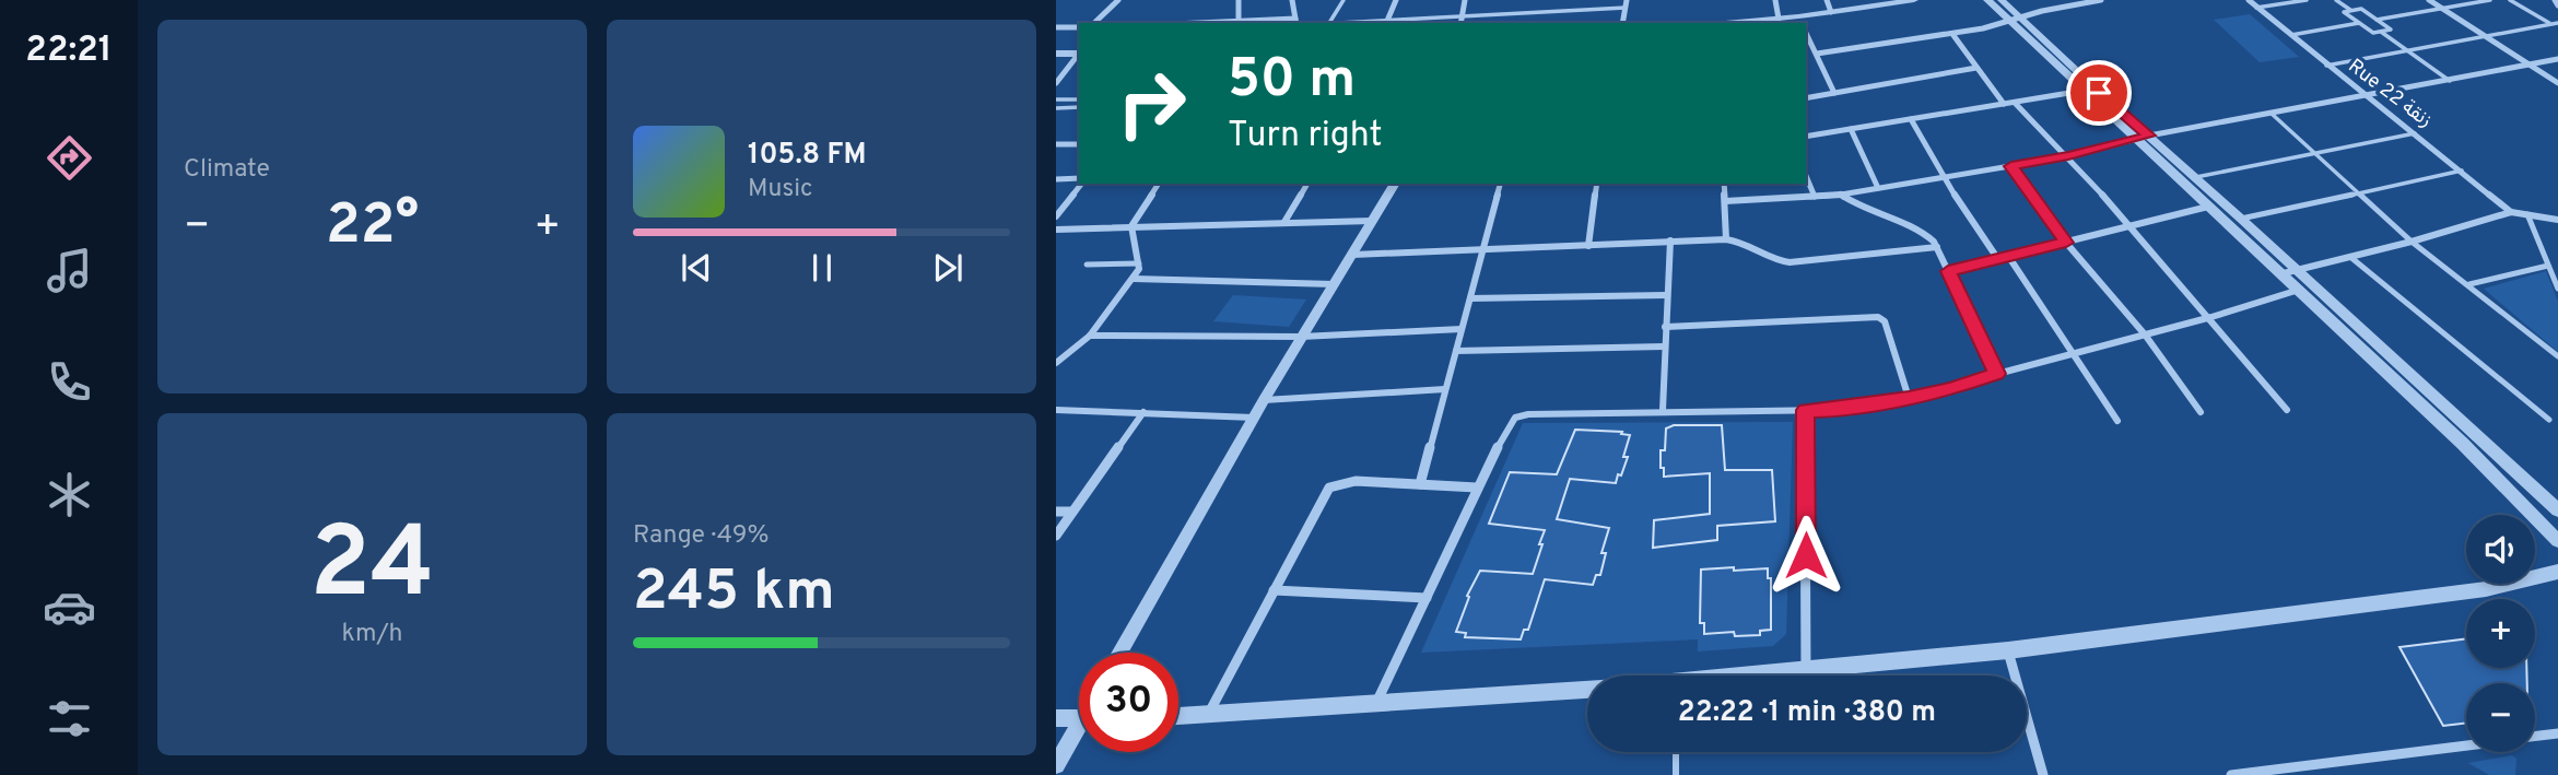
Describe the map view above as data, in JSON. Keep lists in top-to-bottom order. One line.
{"streets":{"street":["Rue 22 زنقة"]},"page":{"tabs":"22:21","tile":["Climate",["24","km/h"],["Range · 49%","245 km"]],"turn":["50 m","Turn right"],"song":["105.8 FM","Music"],"heat":["−","22°","+"],"map_buttons":["+","−"],"limit":"30","trip":"22:22 · 1 min · 380 m"}}
